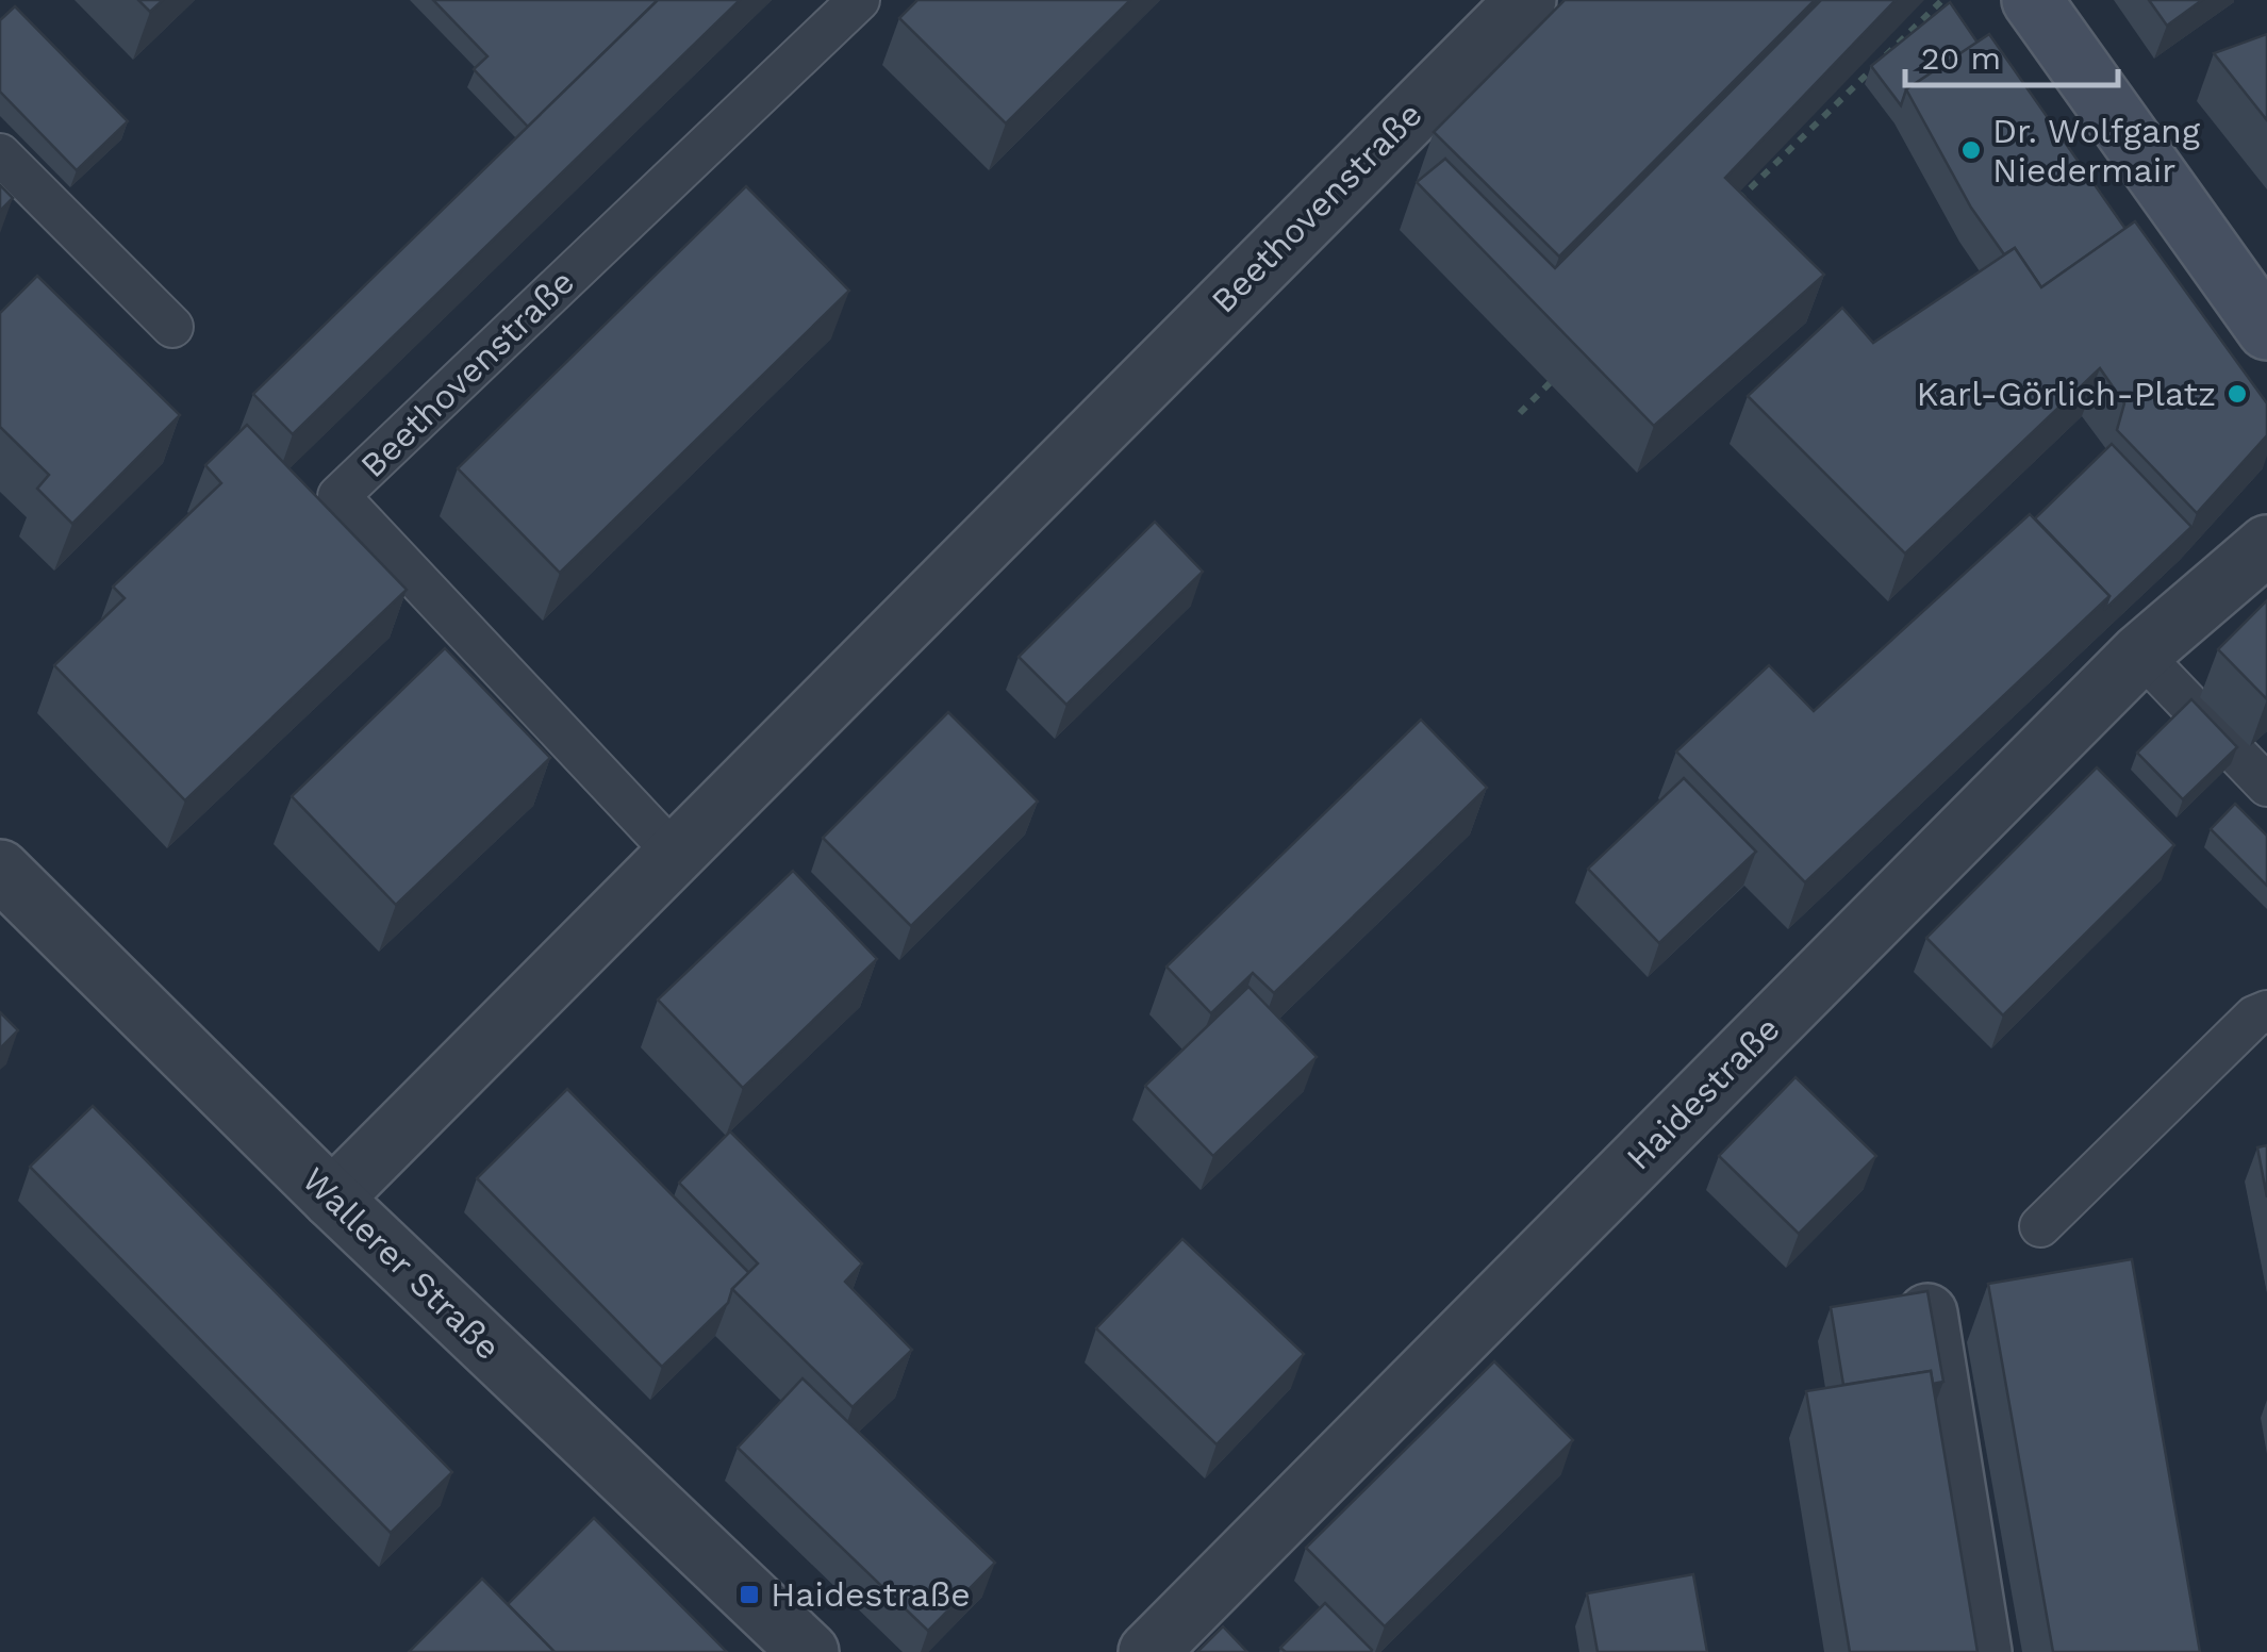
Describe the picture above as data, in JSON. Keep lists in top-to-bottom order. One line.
{"streets":{"street":["Beethovenstraße","Haidestraße","Wallerer Straße"]},"crossings":[["Beethovenstraße","Wallerer Straße"]],"places":{"other":["Dr. Wolfgang Niedermair","Karl-Görlich-Platz"],"transit":["Haidestraße"]},"scale_bar":"20 m"}
